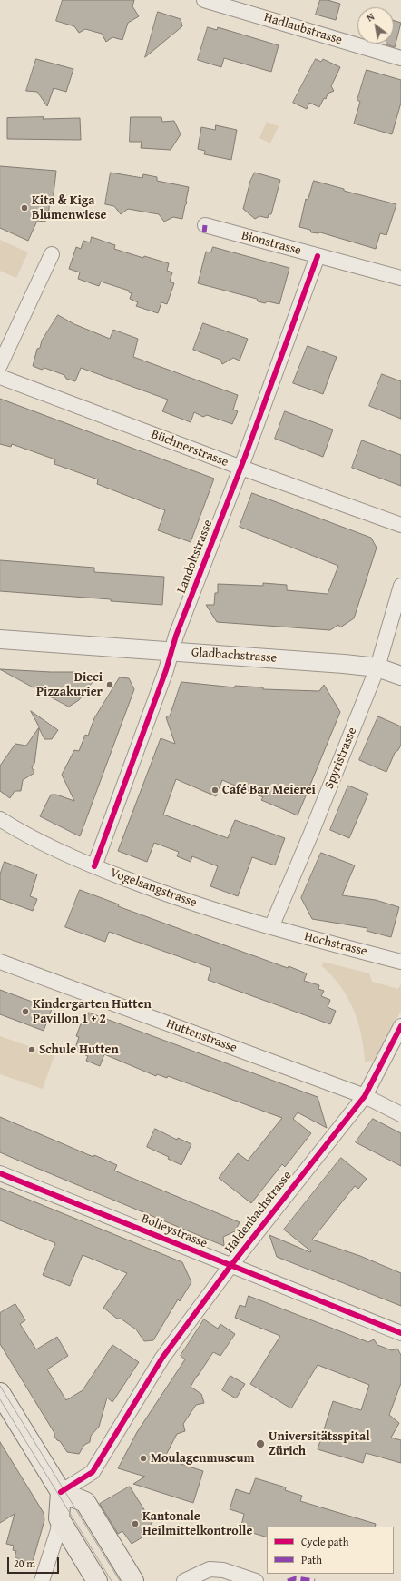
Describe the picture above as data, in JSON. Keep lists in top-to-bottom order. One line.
{"streets":{"street":["Hadlaubstrasse","Bionstrasse","Büchnerstrasse","Landoltstrasse","Gladbachstrasse","Spyristrasse","Vogelsangstrasse","Hochstrasse","Huttenstrasse","Haldenbachstrasse","Bolleystrasse"]},"crossings":[["Bionstrasse","Landoltstrasse"],["Büchnerstrasse","Landoltstrasse"],["Landoltstrasse","Gladbachstrasse"],["Landoltstrasse","Vogelsangstrasse"],["Gladbachstrasse","Spyristrasse"],["Spyristrasse","Vogelsangstrasse"],["Spyristrasse","Hochstrasse"],["Vogelsangstrasse","Hochstrasse"],["Huttenstrasse","Haldenbachstrasse"],["Haldenbachstrasse","Bolleystrasse"]],"places":["Kita & Kiga Blumenwiese","Dieci Pizzakurier","Café Bar Meierei","Kindergarten Hutten Pavillon 1 + 2","Schule Hutten","Universitätsspital Zürich","Moulagenmuseum","Kantonale Heilmittelkontrolle"],"legend":["Cycle path","Path"],"scale_bar":"20 m","north":"top left"}
